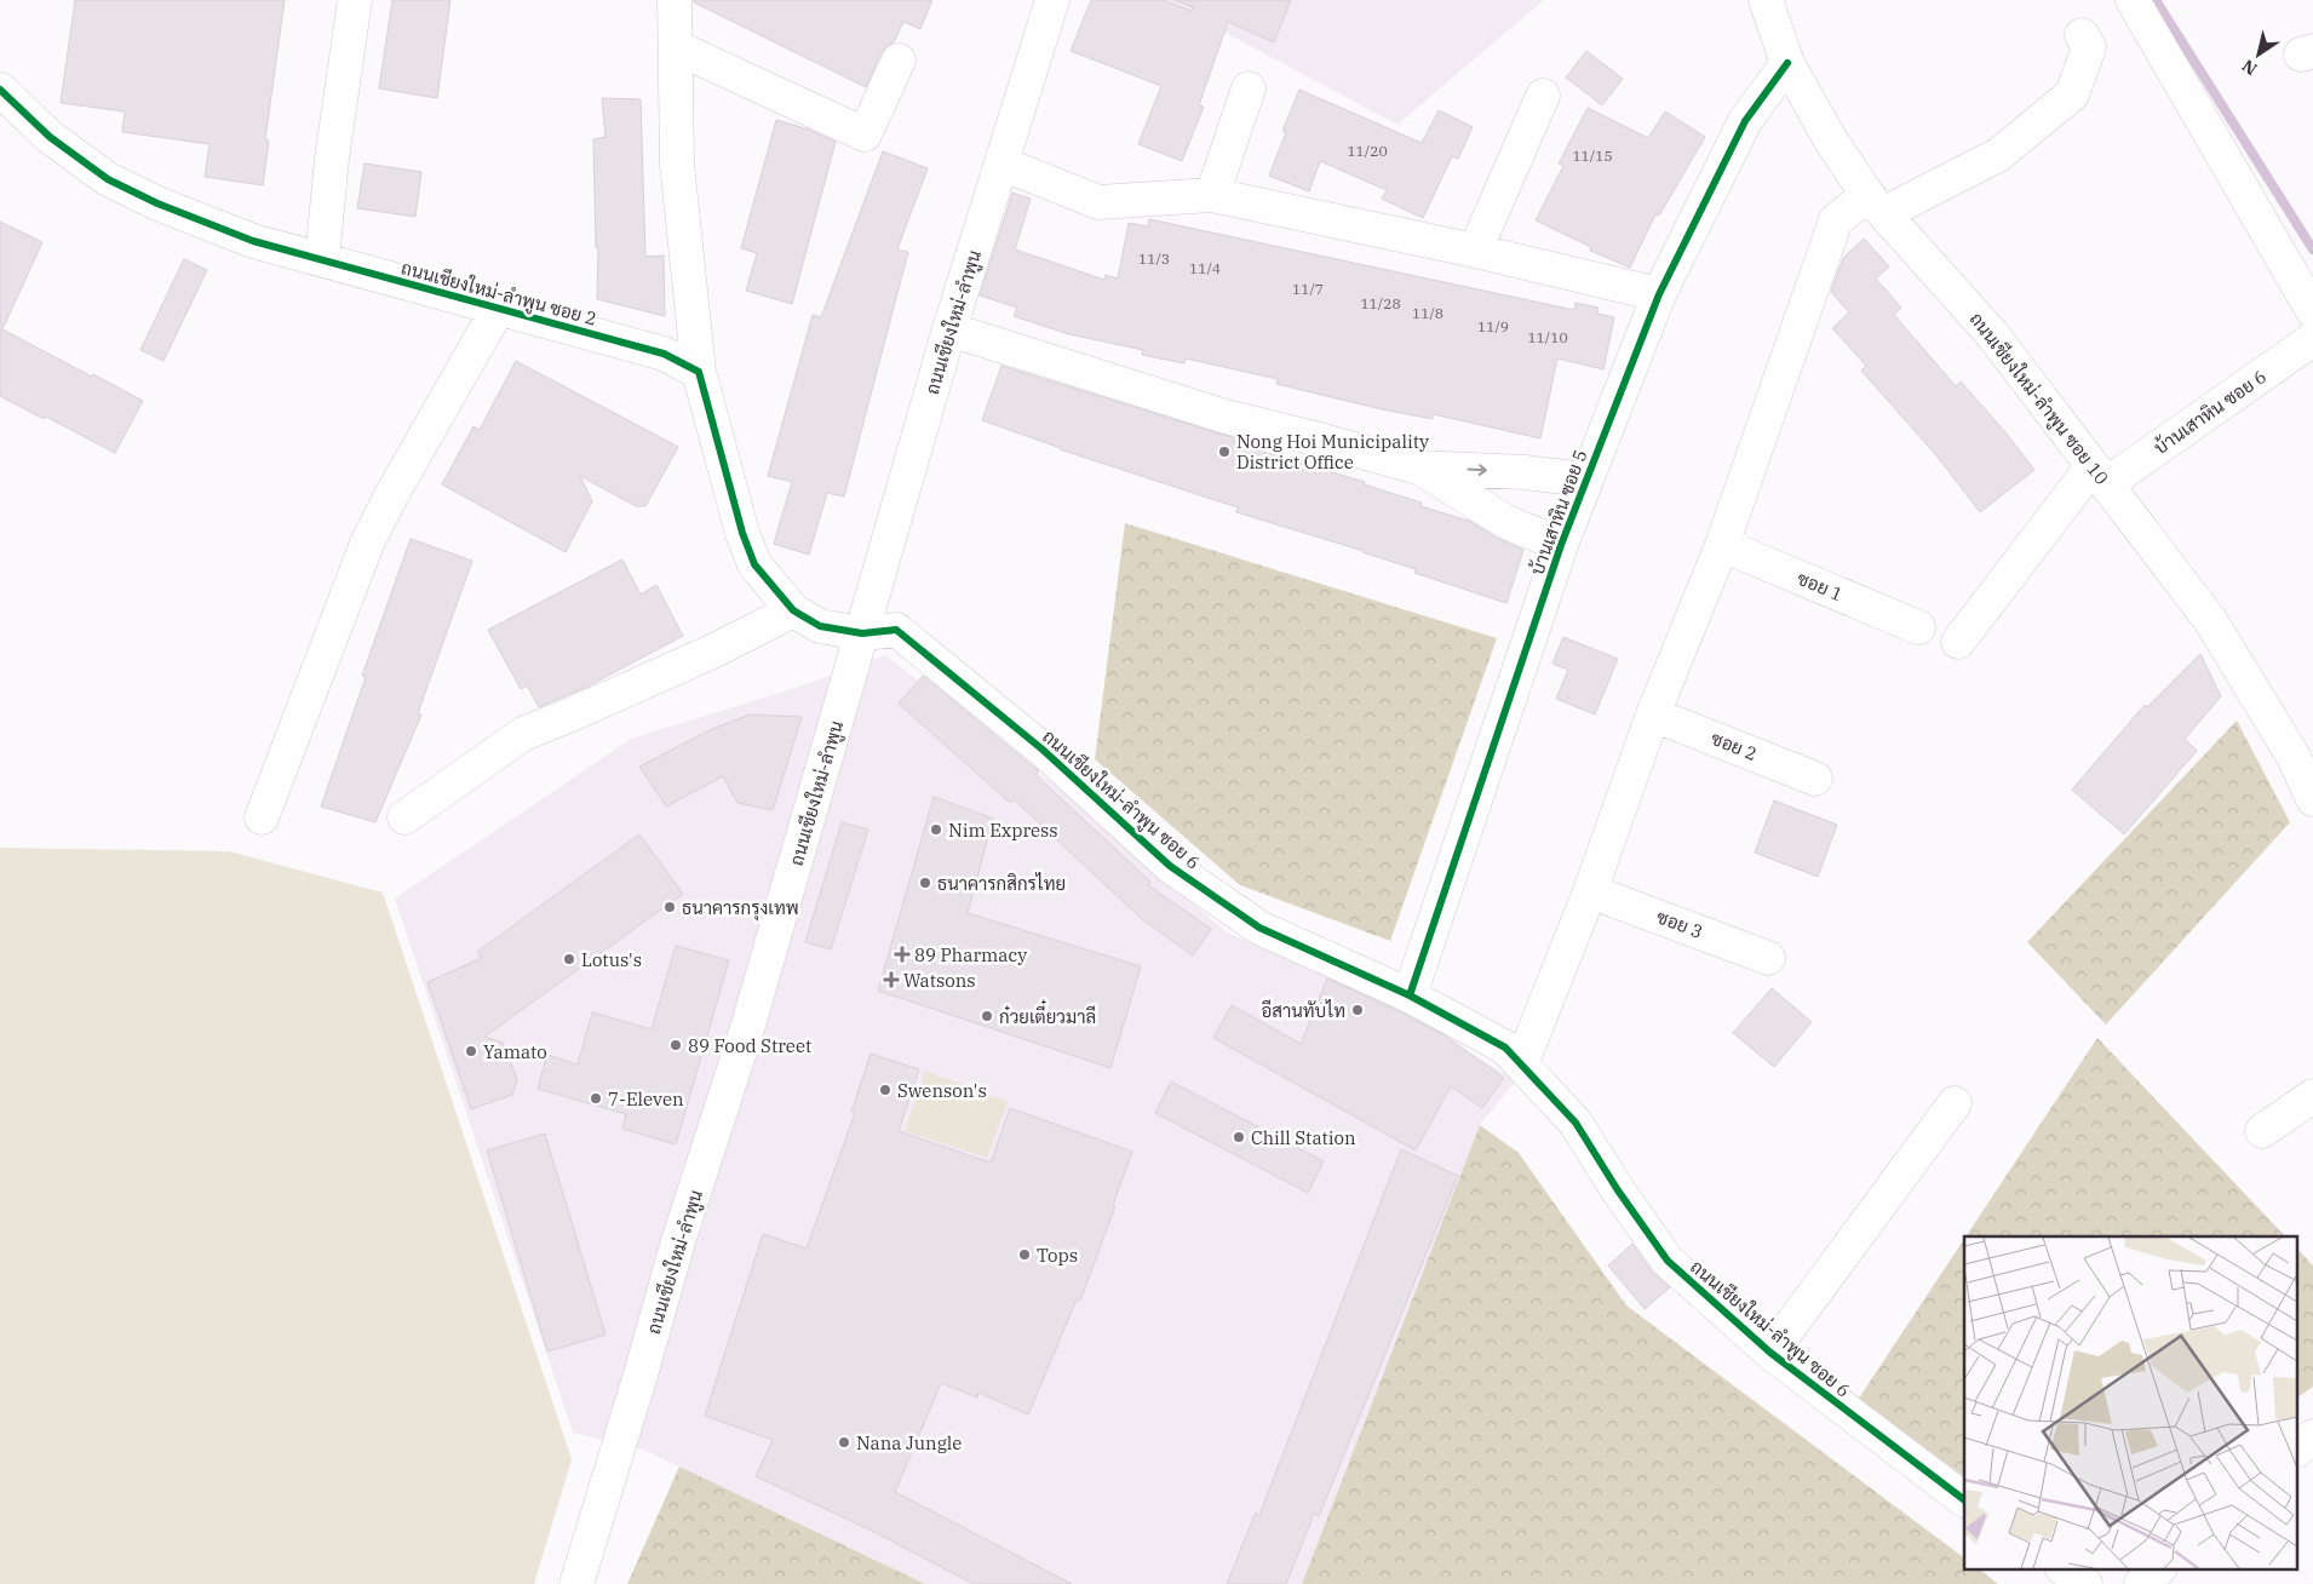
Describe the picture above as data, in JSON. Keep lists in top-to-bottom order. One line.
{"streets":{"street":["ถนนเชียงใหม่-ลำพูน ซอย 2","ถนนเชียงใหม่-ลำพูน","ถนนเชียงใหม่-ลำพูน ซอย 10","บ้านเสาหิน ซอย 6","บ้านเสาหิน ซอย 5","ซอย 1","ซอย 2","ถนนเชียงใหม่-ลำพูน ซอย 6","ซอย 3"]},"crossings":[["ถนนเชียงใหม่-ลำพูน","ถนนเชียงใหม่-ลำพูน ซอย 6"],["ถนนเชียงใหม่-ลำพูน ซอย 10","บ้านเสาหิน ซอย 6"],["ถนนเชียงใหม่-ลำพูน ซอย 10","บ้านเสาหิน ซอย 5"],["บ้านเสาหิน ซอย 5","ถนนเชียงใหม่-ลำพูน ซอย 6"]],"places":{"other":["Nong Hoi Municipality District Office","Nim Express","ธนาคารกสิกรไทย","ธนาคารกรุงเทพ","Lotus's","อีสานทับไท","ก๋วยเตี๋ยวมาลี","89 Food Street","Yamato","Swenson's","7-Eleven","Chill Station","Tops","Nana Jungle"],"health":["89 Pharmacy","Watsons"]},"house_numbers":["11/20","11/15","11/3","11/4","11/7","11/28","11/8","11/9","11/10"],"north":"bottom left"}
